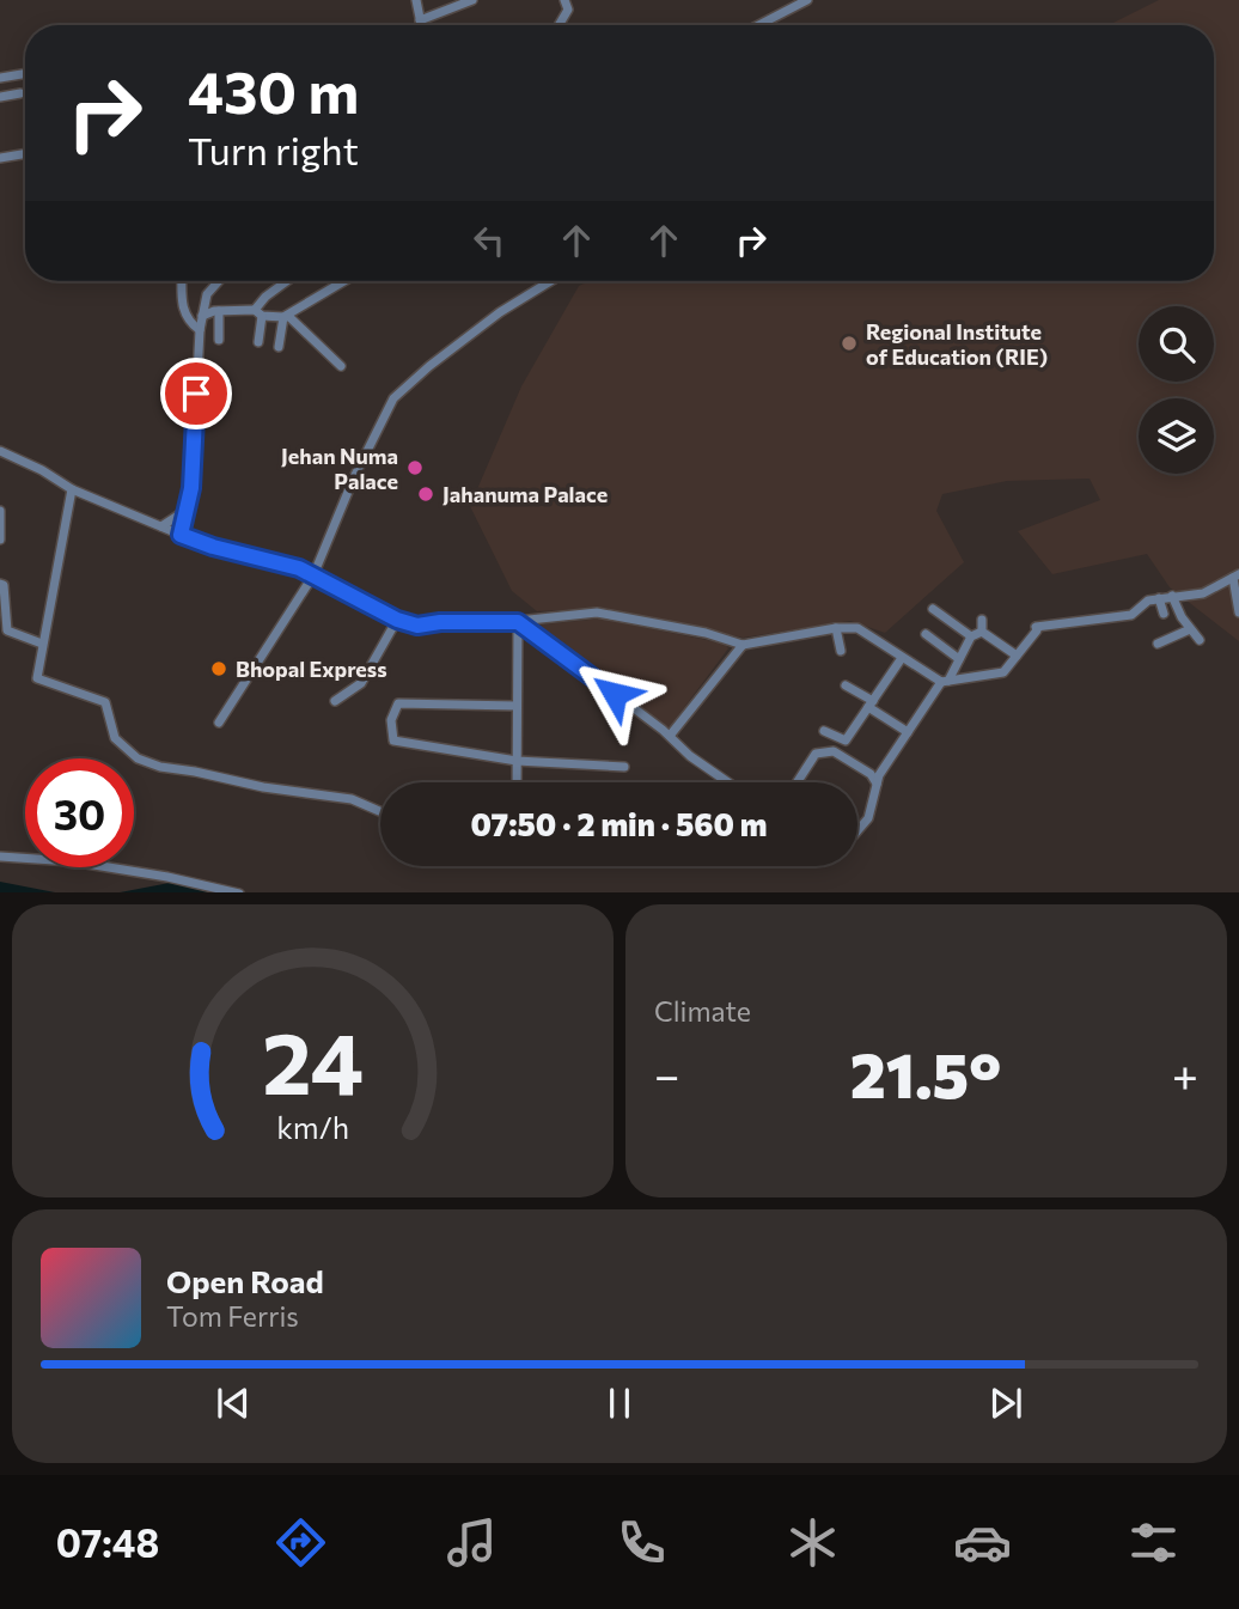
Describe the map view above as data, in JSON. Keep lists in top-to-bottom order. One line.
{"places":["Regional Institute of Education (RIE)","Jehan Numa Palace","Jahanuma Palace","Bhopal Express"],"page":{"turn":["430 m","Turn right"],"limit":"30","trip":"07:50 · 2 min · 560 m","tile":"Climate","heat":["−","21.5°","+"],"song":["Open Road","Tom Ferris"],"tabs":"07:48","gauge":["24","km/h"]}}
